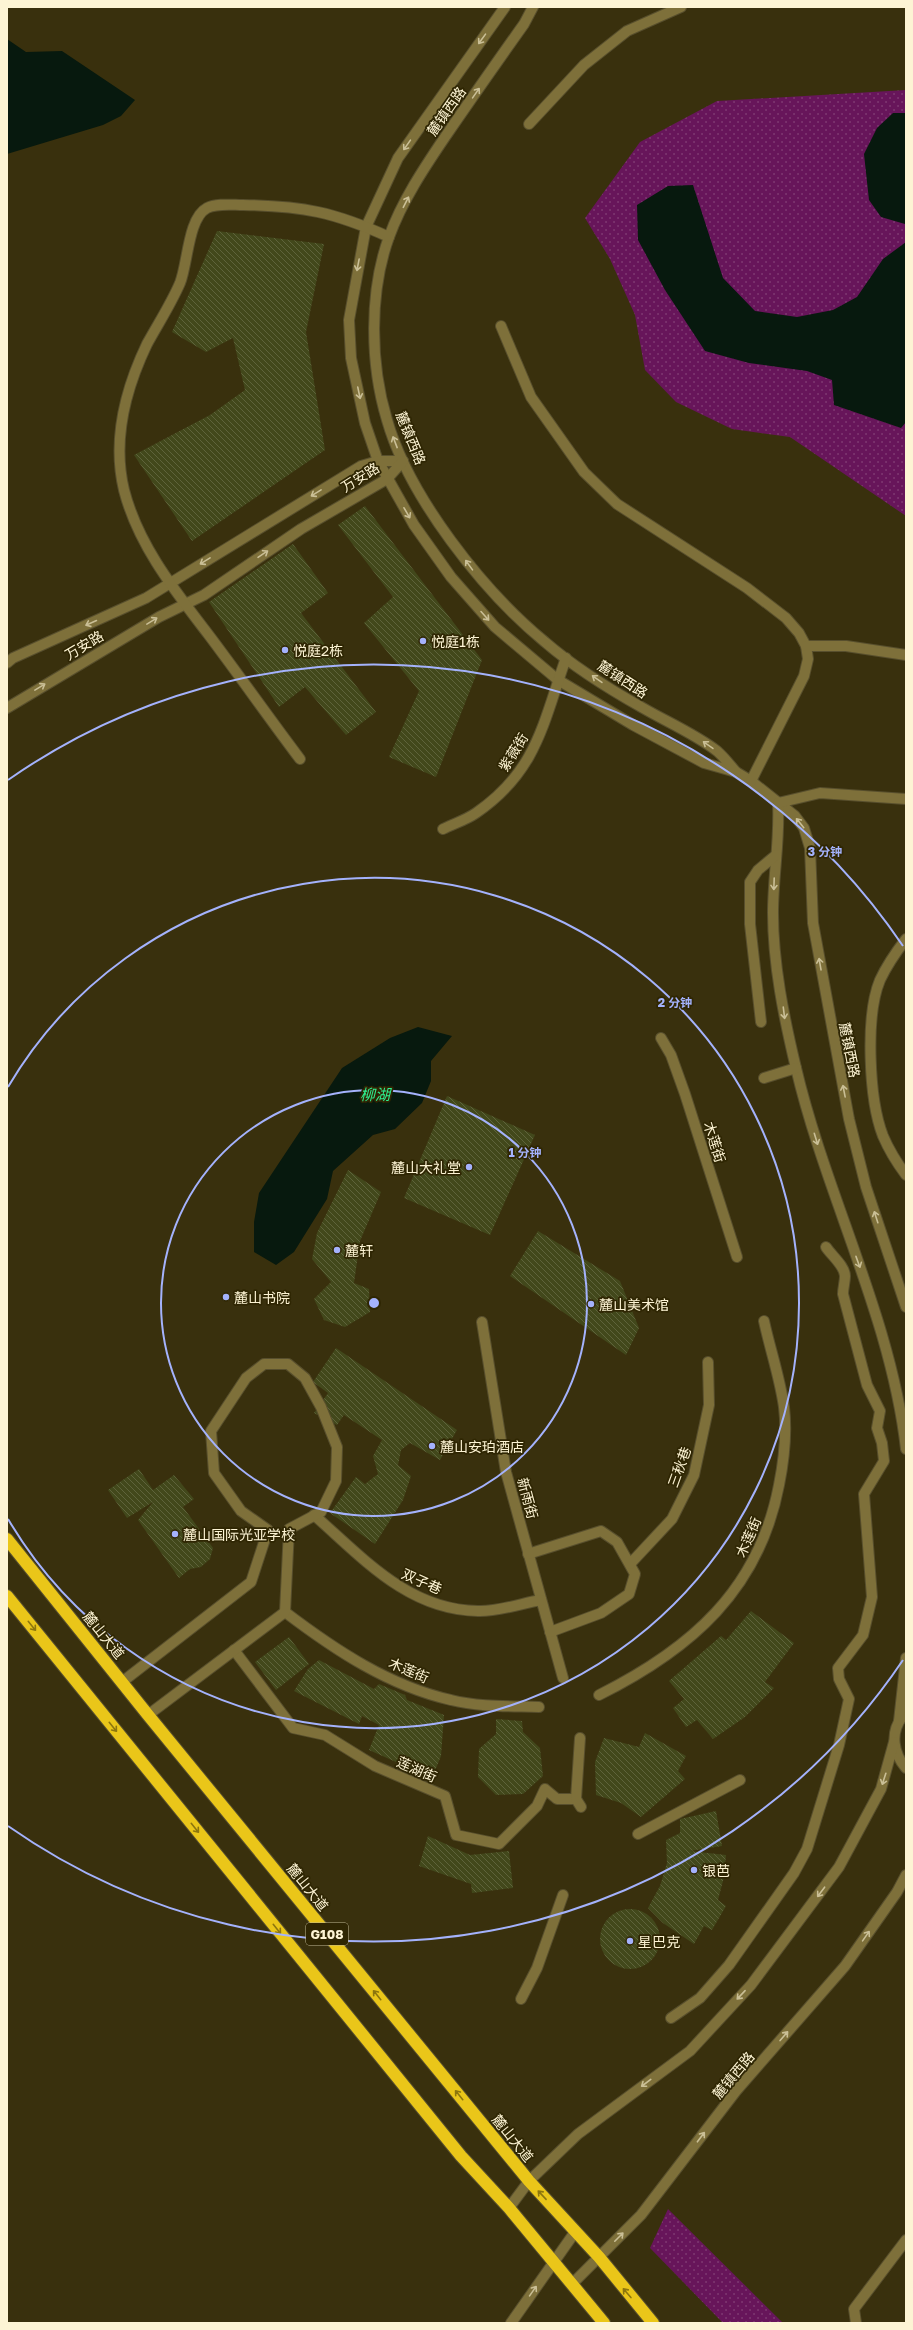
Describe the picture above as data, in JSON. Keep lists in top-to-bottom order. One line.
{"streets":{"highway":["麓山大道","G108"],"street":["麓镇西路","万安路","紫薇街","木莲街","三秋巷","新雨街","双子巷","莲湖街"]},"crossings":[["麓镇西路","万安路"],["麓镇西路","紫薇街"],["麓镇西路","麓山大道"],["麓镇西路","G108"],["新雨街","双子巷"]],"water":["柳湖"],"places":["悦庭1栋","悦庭2栋","麓山大礼堂","麓轩","麓山书院","麓山美术馆","麓山安珀酒店","麓山国际光亚学校","银芭","星巴克"],"rings":["3 分钟","2 分钟","1 分钟"]}
